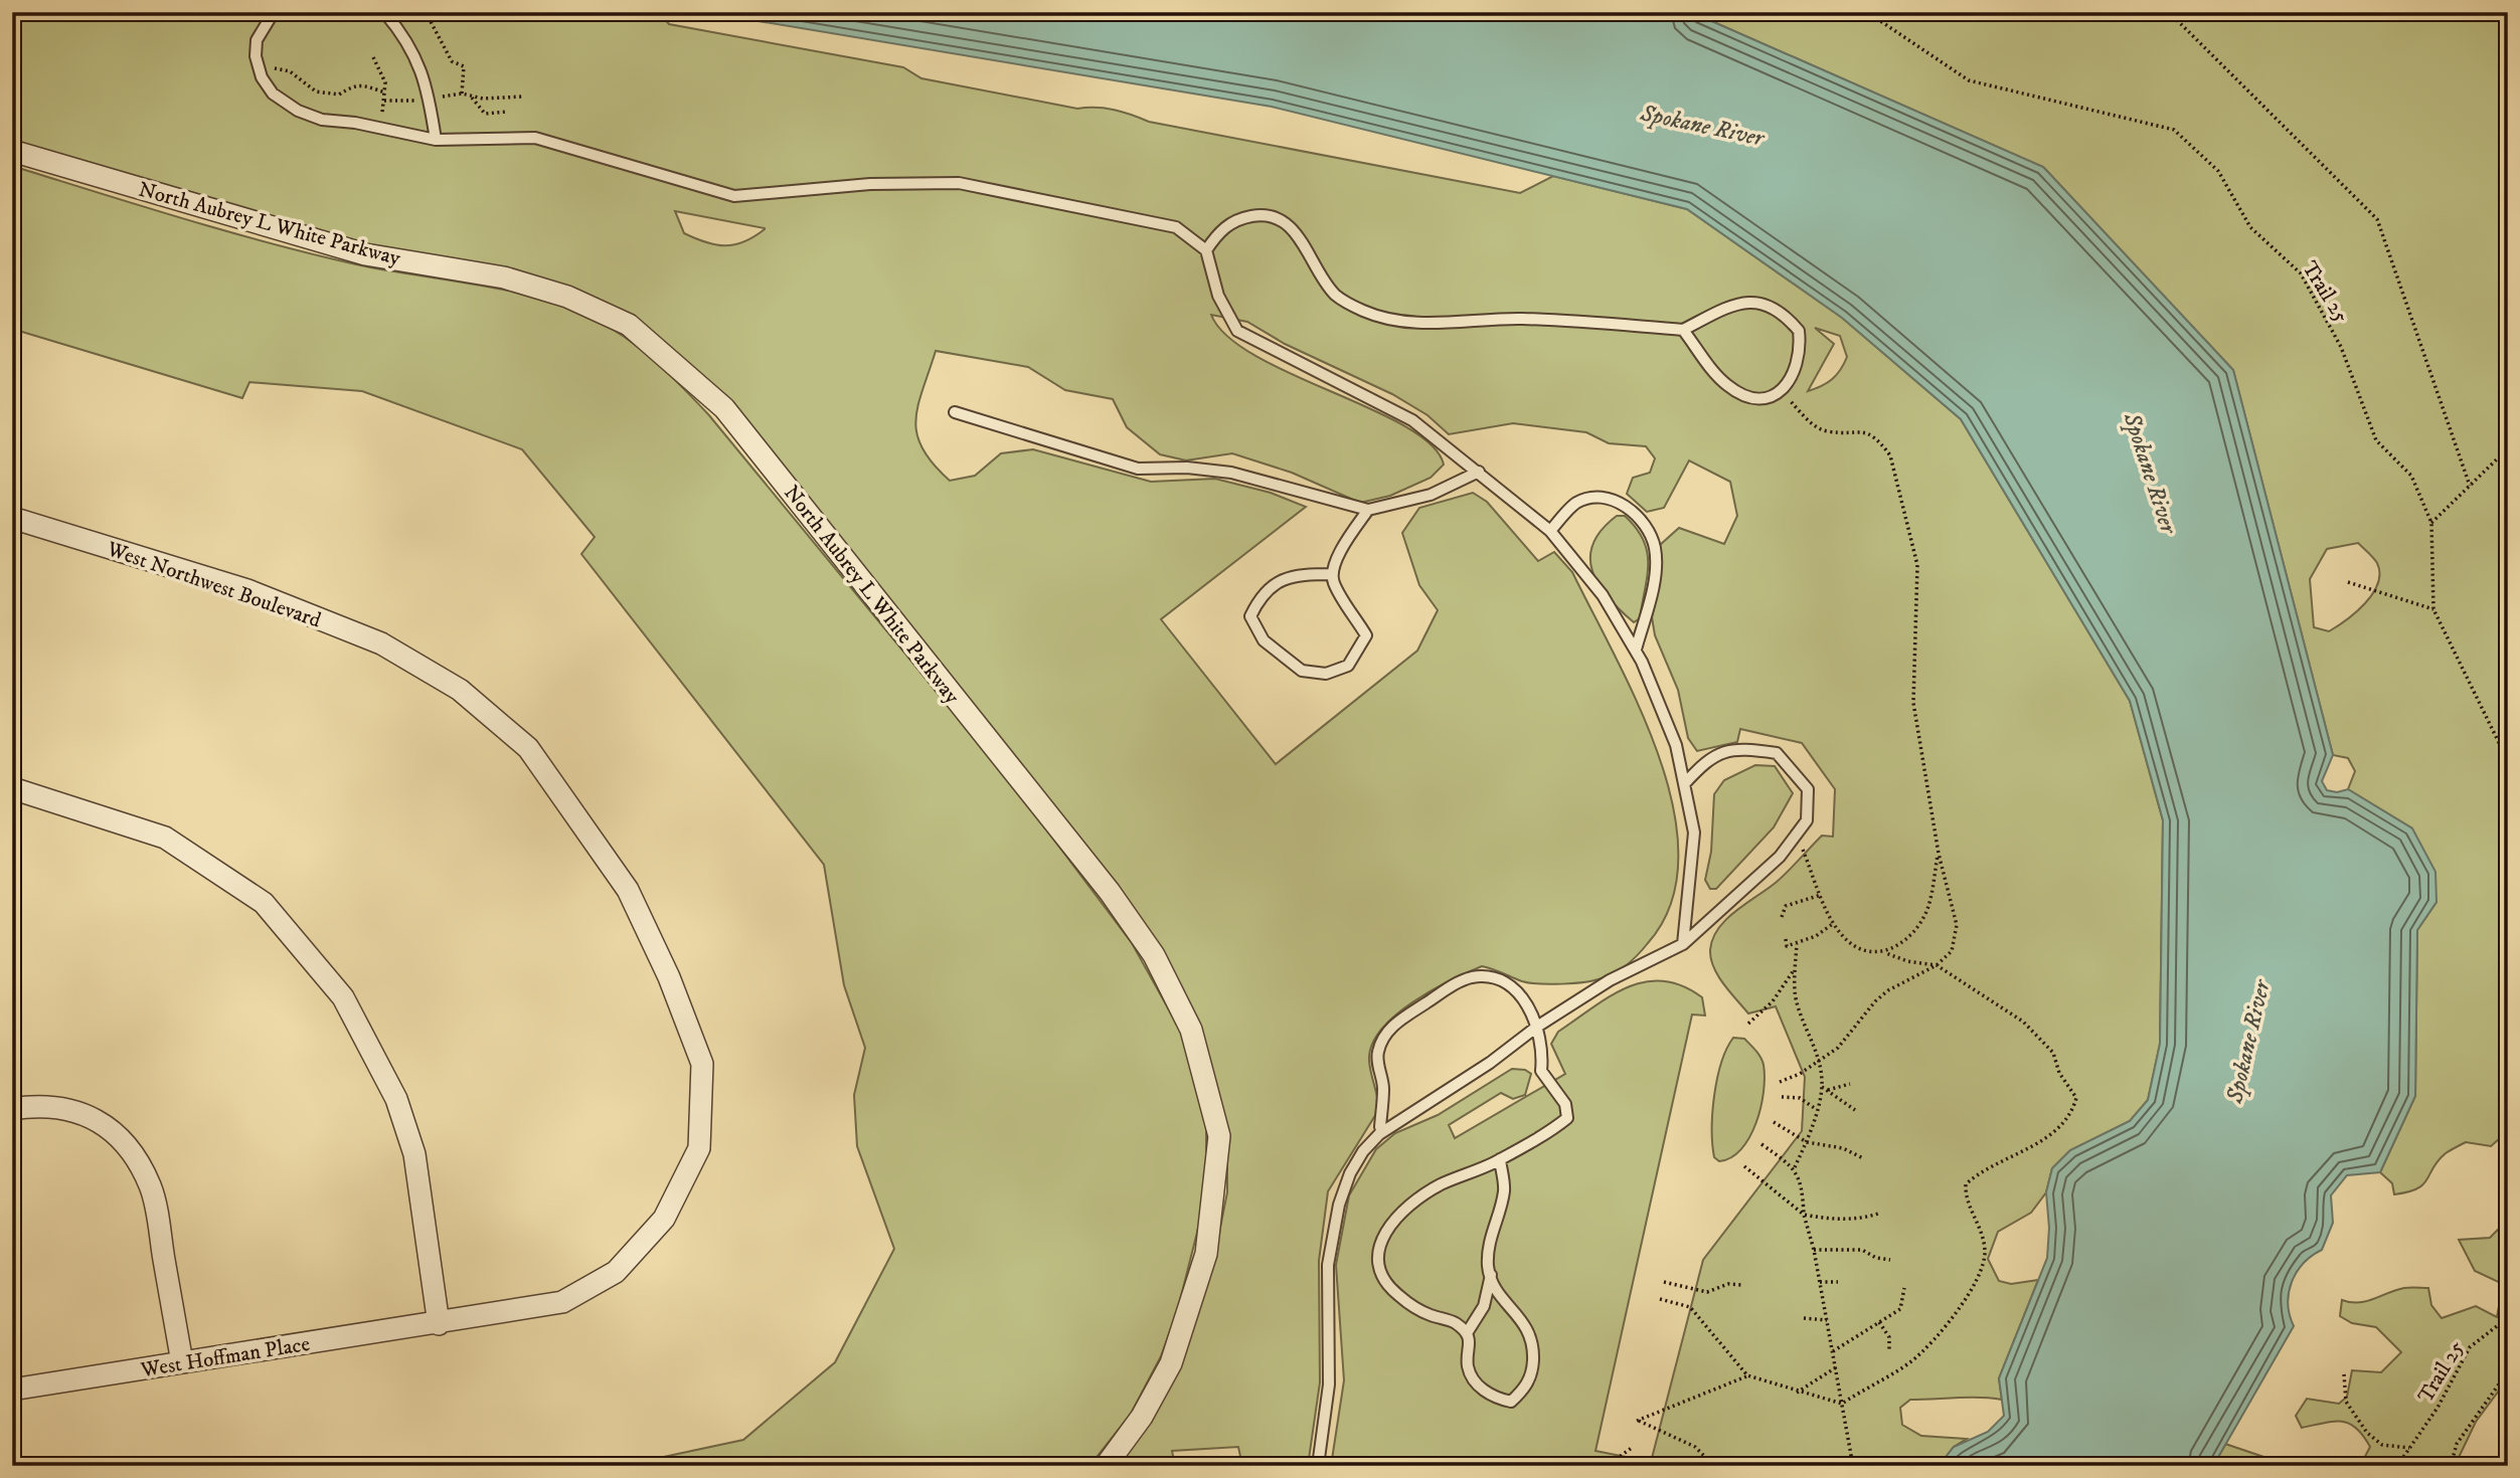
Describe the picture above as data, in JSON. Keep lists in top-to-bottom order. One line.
{"streets":{"street":["North Aubrey L White Parkway","West Northwest Boulevard","West Hoffman Place"],"path":["Trail 25"]},"crossings":[["West Northwest Boulevard","West Hoffman Place"]],"water":["Spokane River"]}
